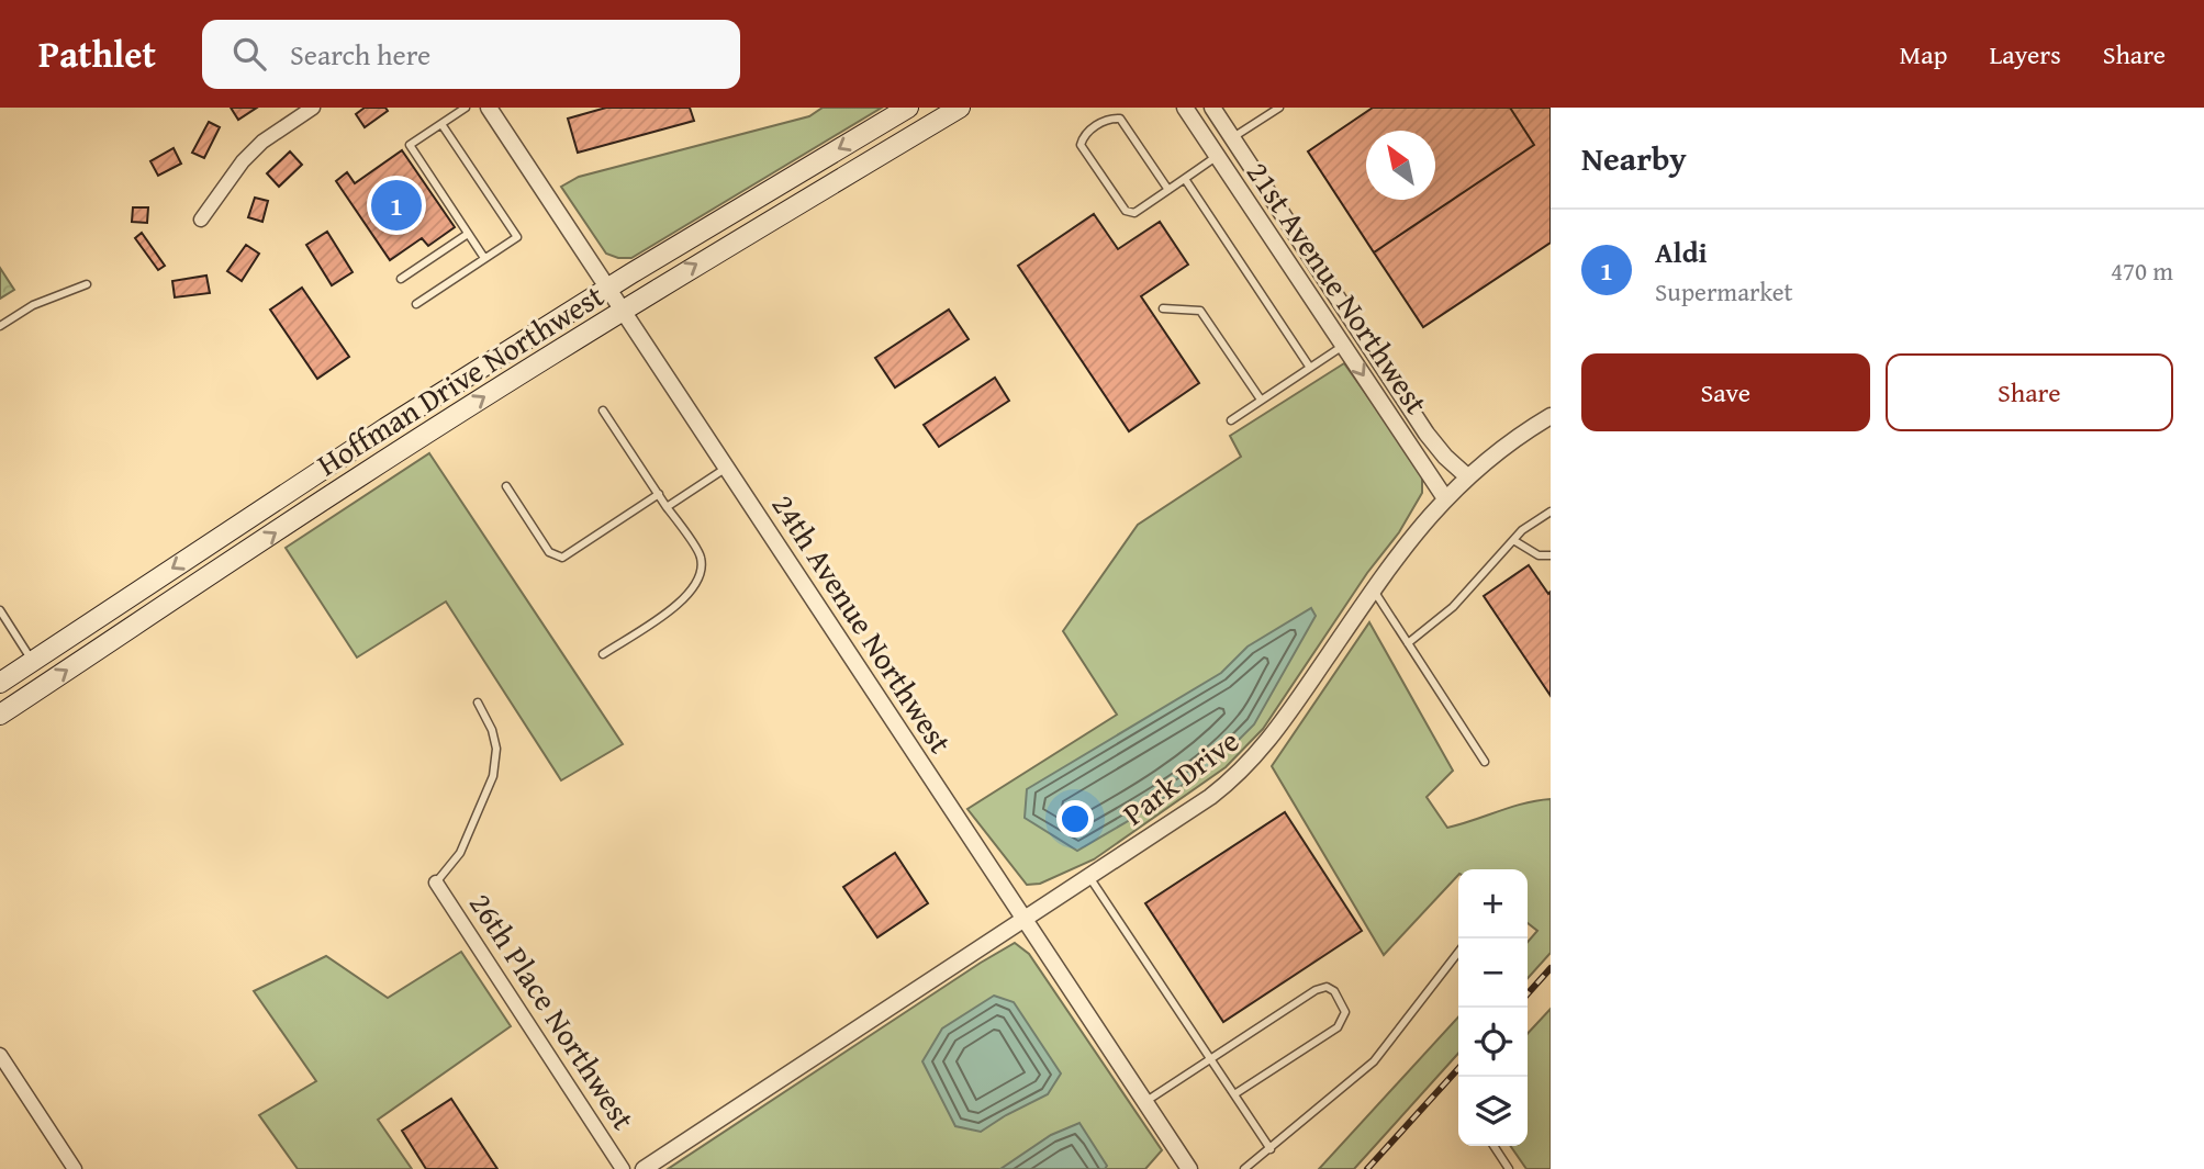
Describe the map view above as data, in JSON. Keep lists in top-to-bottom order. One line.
{"streets":{"main road":["Hoffman Drive Northwest"],"street":["21st Avenue Northwest","24th Avenue Northwest","Park Drive","26th Place Northwest"]},"crossings":[["21st Avenue Northwest","Park Drive"],["Hoffman Drive Northwest","24th Avenue Northwest"],["24th Avenue Northwest","Park Drive"]],"north":"top left","page":{"header":"Pathlet","search":"Search here","nav":["Map","Layers","Share"],"heading":"Nearby","pins":"1","list":[{"mark":"1","name":"Aldi","note":"Supermarket","value":"470 m"}],"buttons":["Save","Share"],"map_buttons":["+","−"]}}
